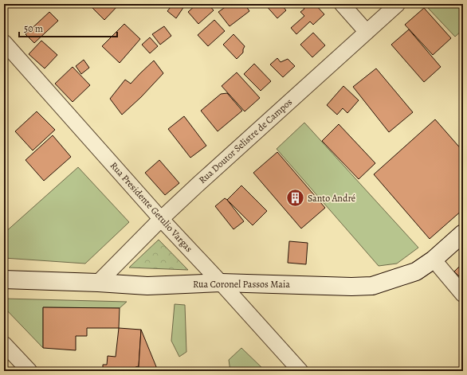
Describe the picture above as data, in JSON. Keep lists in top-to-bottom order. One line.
{"streets":{"main road":["Rua Coronel Passos Maia"],"street":["Rua Doutor Selistre de Campos","Rua Presidente Getulio Vargas"]},"crossings":[["Rua Doutor Selistre de Campos","Rua Presidente Getulio Vargas"],["Rua Doutor Selistre de Campos","Rua Coronel Passos Maia"],["Rua Presidente Getulio Vargas","Rua Coronel Passos Maia"]],"places":{"building":["Santo André"]},"scale_bar":"50 m"}
